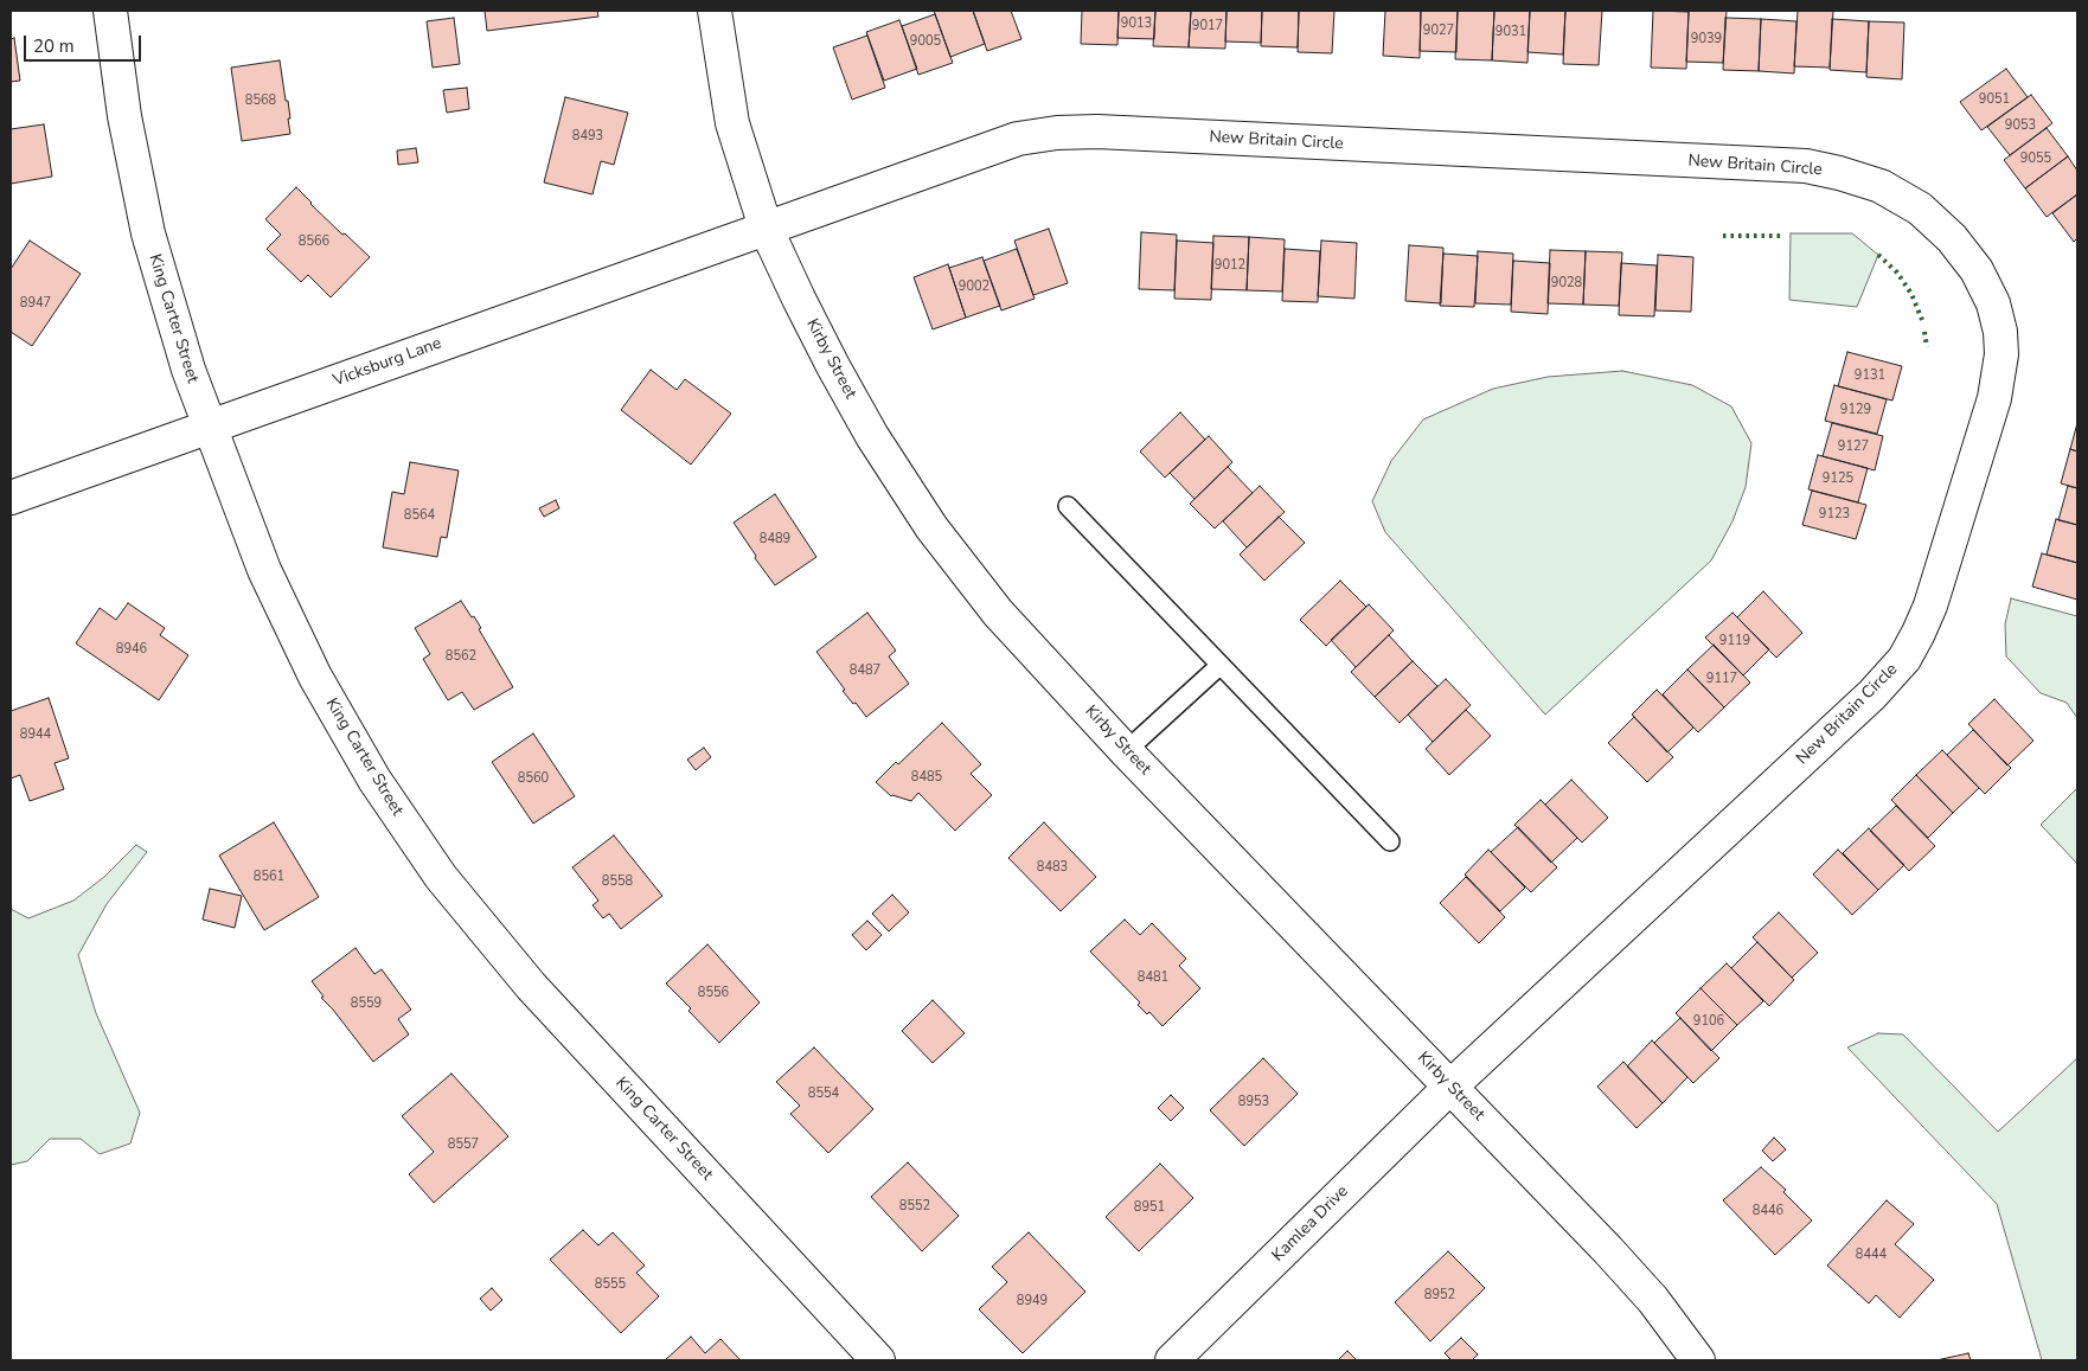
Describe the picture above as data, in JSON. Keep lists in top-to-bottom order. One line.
{"streets":{"street":["New Britain Circle","King Carter Street","Kirby Street","Vicksburg Lane","Kamlea Drive"]},"crossings":[["New Britain Circle","Kirby Street"],["New Britain Circle","Vicksburg Lane"],["New Britain Circle","Kamlea Drive"],["King Carter Street","Vicksburg Lane"],["Kirby Street","Vicksburg Lane"],["Kirby Street","Kamlea Drive"]],"house_numbers":["9013","9017","9027","9031","9039","9005","9051","8568","9053","8493","9055","8566","9012","9028","9002","8947","9131","9129","9127","9125","9123","8564","8489","9119","8946","8562","8487","9117","8944","8485","8560","8483","8561","8558","8481","8556","8559","9106","8554","8953","8557","8552","8951","8446","8444","8555","8952","8949"],"scale_bar":"20 m"}
